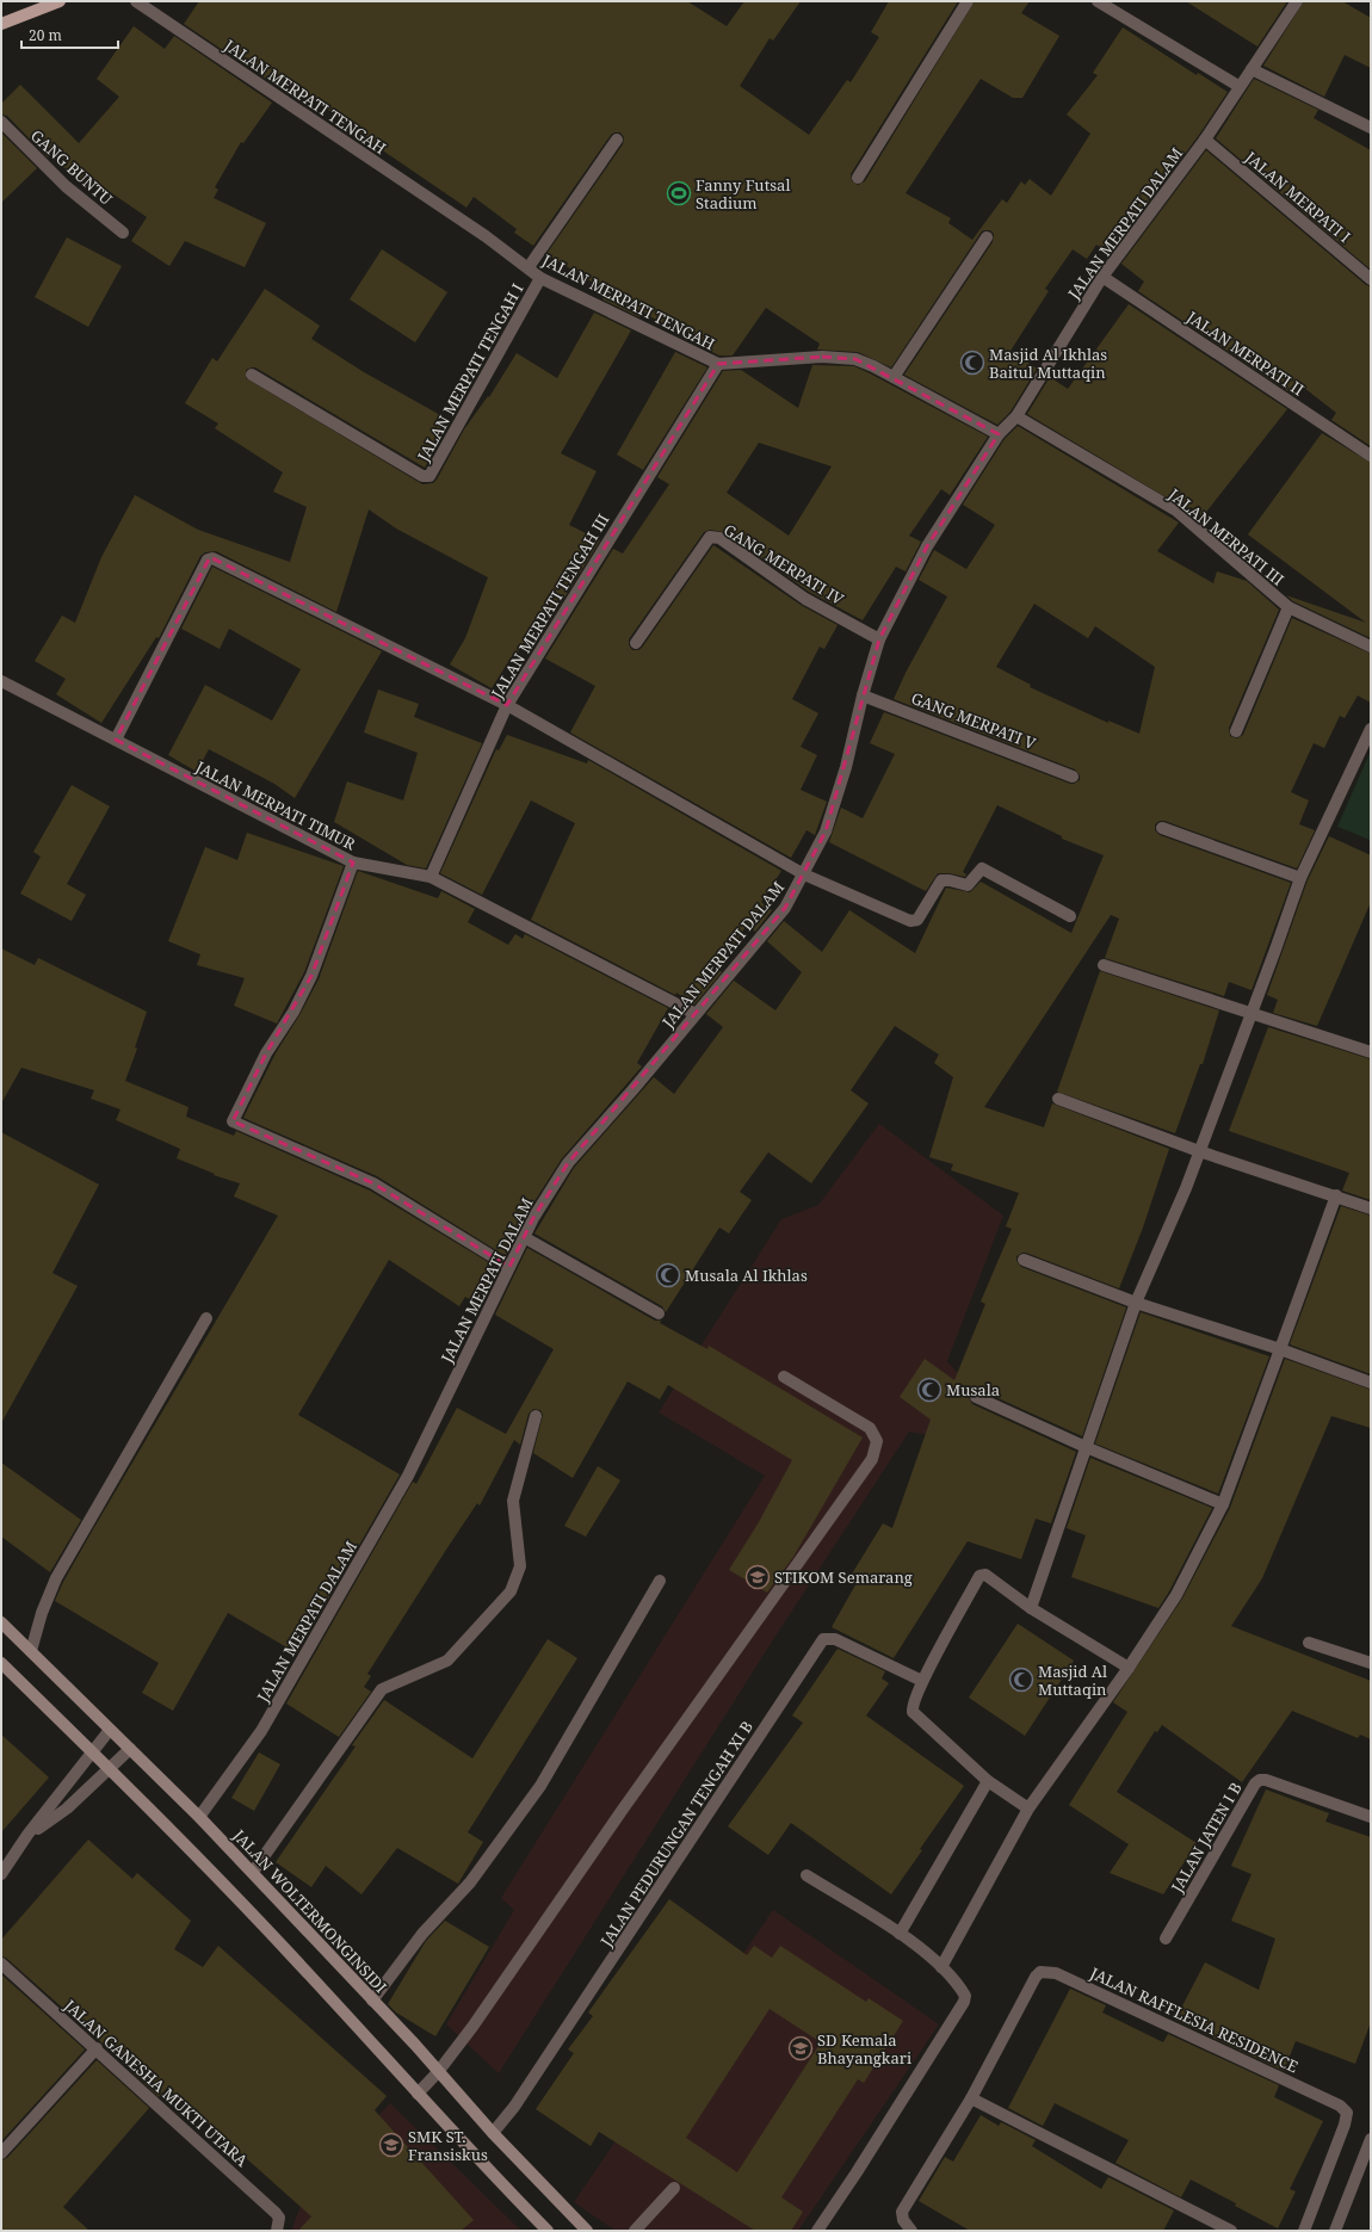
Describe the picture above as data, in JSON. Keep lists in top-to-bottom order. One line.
{"streets":{"main road":["JALAN WOLTERMONGINSIDI"],"street":["JALAN MERPATI TENGAH","GANG BUNTU","JALAN MERPATI I","JALAN MERPATI DALAM","JALAN MERPATI II","JALAN MERPATI TENGAH I","JALAN MERPATI III","GANG MERPATI IV","JALAN MERPATI TENGAH III","GANG MERPATI V","JALAN MERPATI TIMUR","JALAN PEDURUNGAN TENGAH XI B","JALAN JATEN I B","JALAN RAFFLESIA RESIDENCE","JALAN GANESHA MUKTI UTARA"]},"crossings":[["JALAN MERPATI TENGAH","JALAN MERPATI DALAM"],["JALAN MERPATI TENGAH","JALAN MERPATI TENGAH I"],["JALAN MERPATI TENGAH","JALAN MERPATI TENGAH III"],["JALAN MERPATI I","JALAN MERPATI DALAM"],["JALAN MERPATI DALAM","JALAN MERPATI II"],["JALAN MERPATI DALAM","JALAN MERPATI III"],["JALAN MERPATI DALAM","GANG MERPATI IV"],["JALAN MERPATI DALAM","GANG MERPATI V"],["JALAN MERPATI DALAM","JALAN MERPATI TIMUR"],["JALAN MERPATI DALAM","JALAN WOLTERMONGINSIDI"],["JALAN MERPATI TENGAH III","JALAN MERPATI TIMUR"],["JALAN PEDURUNGAN TENGAH XI B","JALAN WOLTERMONGINSIDI"]],"places":{"sports":["Fanny Futsal Stadium"],"mosque":["Masjid Al Ikhlas Baitul Muttaqin","Musala Al Ikhlas","Musala","Masjid Al Muttaqin"],"school or university":["STIKOM Semarang","SD Kemala Bhayangkari","SMK ST. Fransiskus"]},"scale_bar":"20 m"}
